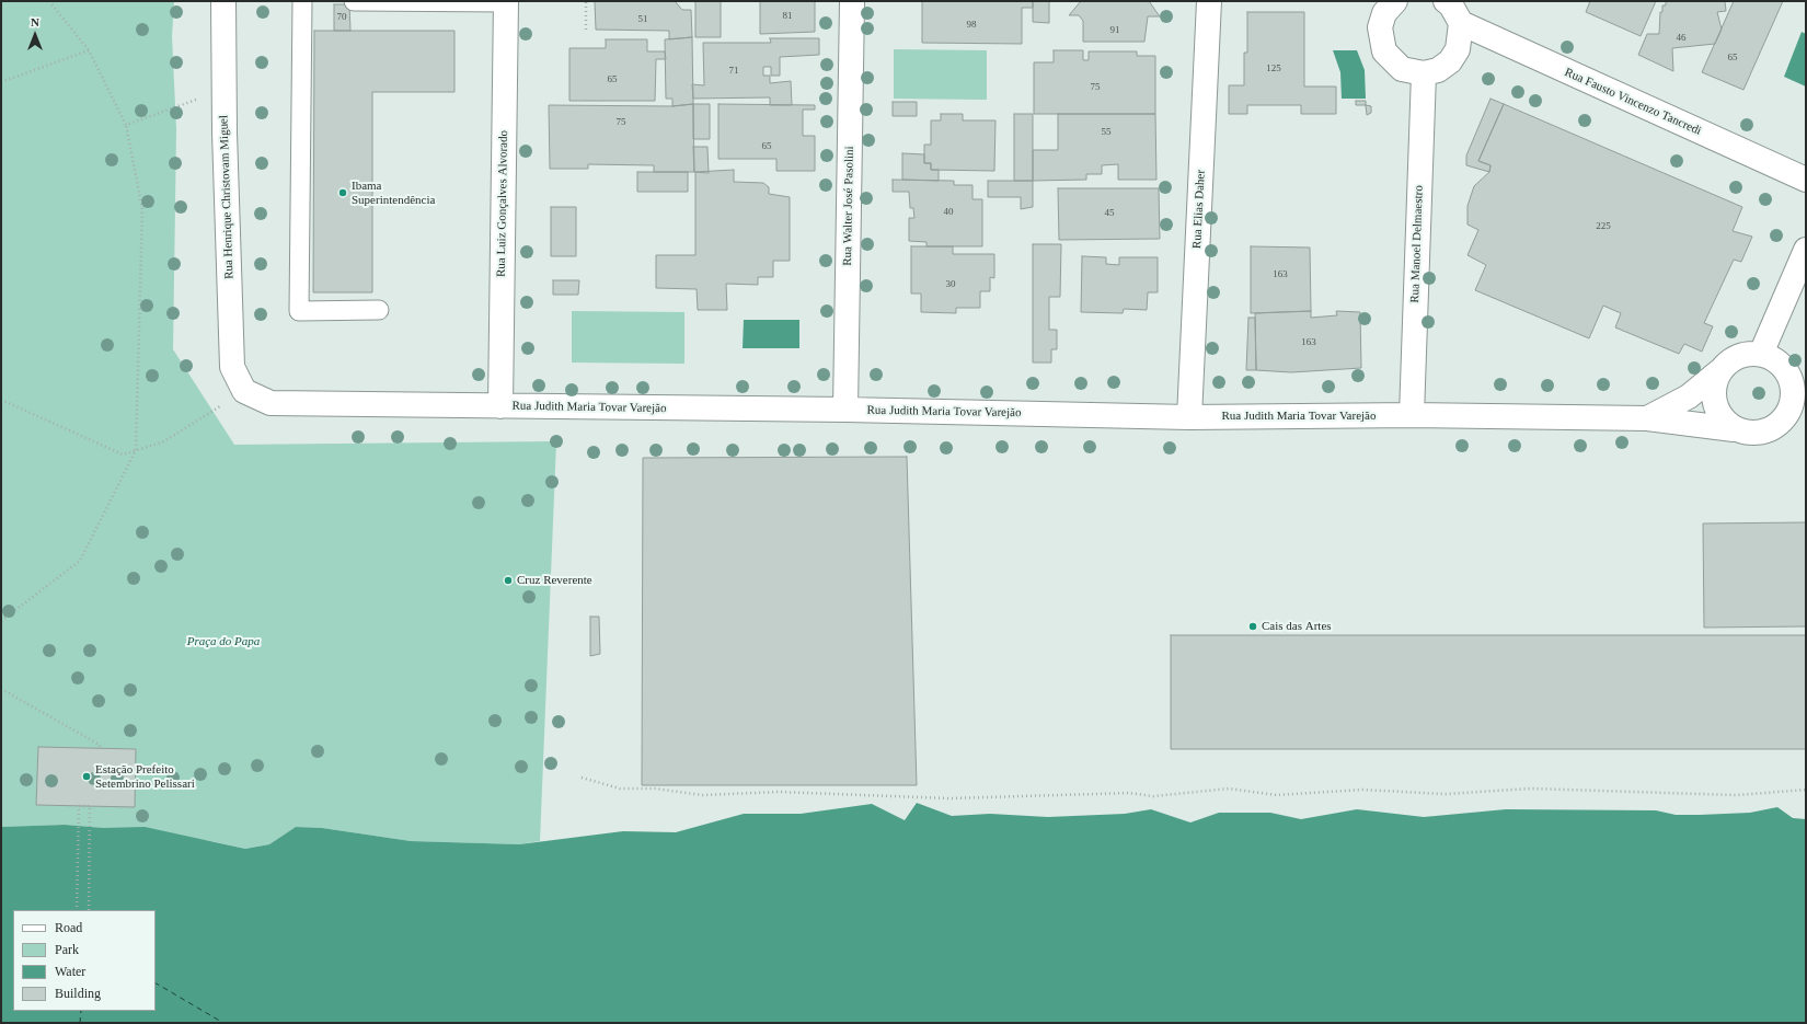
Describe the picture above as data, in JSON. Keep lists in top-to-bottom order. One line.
{"streets":{"street":["Rua Fausto Vincenzo Tancredi","Rua Henrique Christovam Miguel","Rua Luiz Gonçalves Alvorado","Rua Walter José Pasolini","Rua Elias Daher","Rua Manoel Delmaestro","Rua Judith Maria Tovar Varejão"]},"crossings":[["Rua Henrique Christovam Miguel","Rua Judith Maria Tovar Varejão"],["Rua Luiz Gonçalves Alvorado","Rua Judith Maria Tovar Varejão"],["Rua Walter José Pasolini","Rua Judith Maria Tovar Varejão"],["Rua Elias Daher","Rua Judith Maria Tovar Varejão"],["Rua Manoel Delmaestro","Rua Judith Maria Tovar Varejão"]],"parks":["Praça do Papa"],"places":["Ibama Superintendência","Cruz Reverente","Cais das Artes","Estação Prefeito Setembrino Pelissari"],"house_numbers":["81","70","51","98","91","46","65","125","71","65","75","75","55","65","40","45","225","163","30","163"],"legend":["Road","Park","Water","Building"],"north":"top"}
